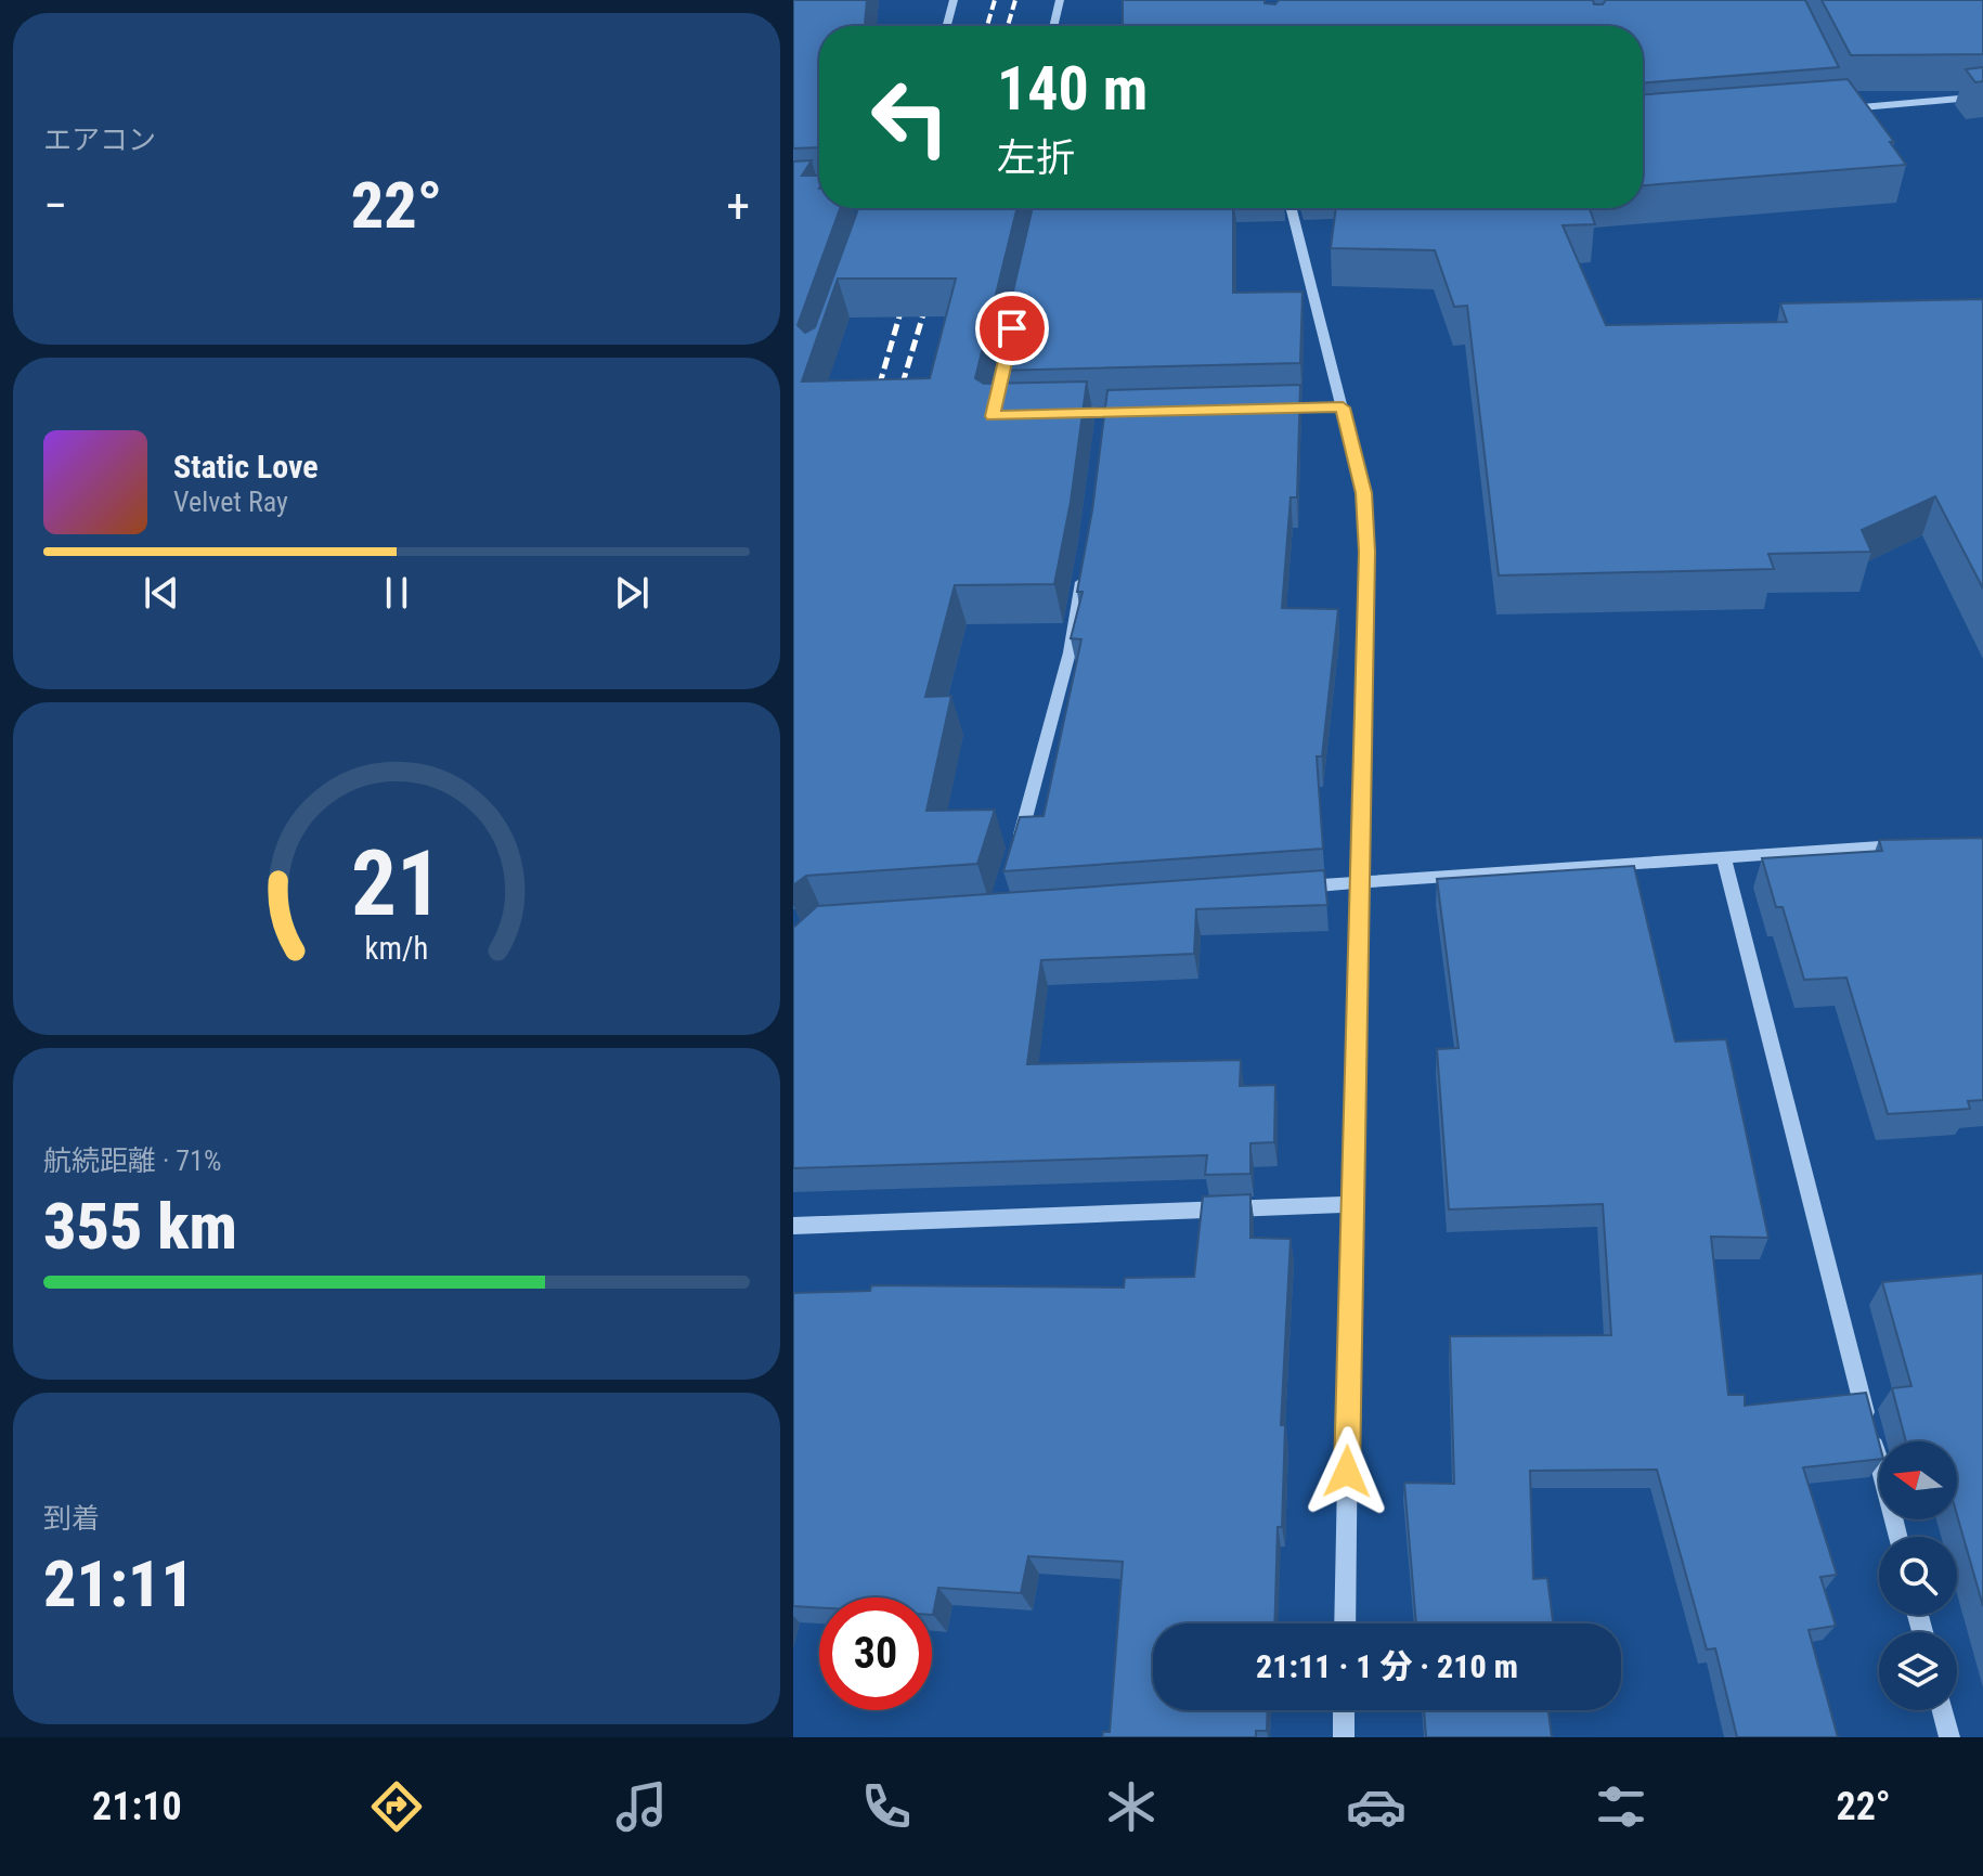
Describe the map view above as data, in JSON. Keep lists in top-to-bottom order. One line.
{"north":"left","page":{"tile":["エアコン",["航続距離 · 71%","355 km"],["到着","21:11"]],"turn":["140 m","左折"],"heat":["−","22°","+"],"song":["Static Love","Velvet Ray"],"limit":"30","trip":"21:11 · 1 分 · 210 m","tabs":["21:10","22°"],"gauge":["21","km/h"]}}
